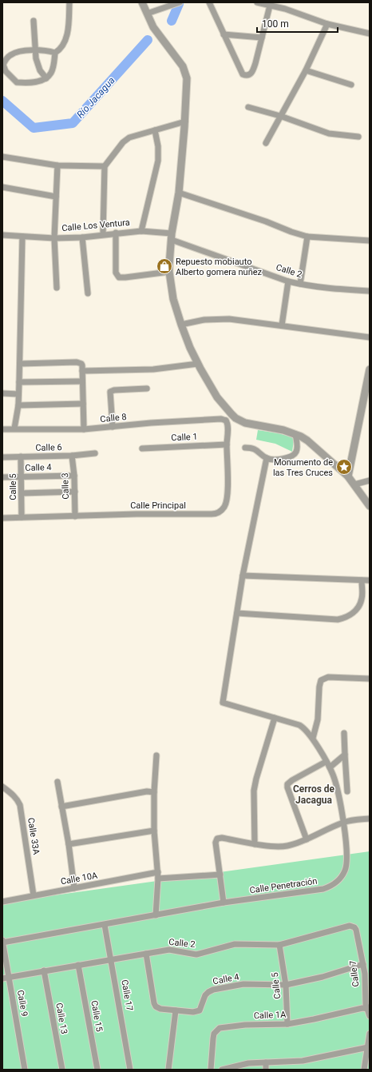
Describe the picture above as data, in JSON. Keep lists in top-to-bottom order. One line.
{"streets":{"street":["Calle Los Ventura","Calle 2","Calle 8","Calle 1","Calle 6","Calle 4","Calle 3","Calle 5","Calle Principal","Calle 33A","Calle 10A","Calle Penetración","Calle 7","Calle 17","Calle 9","Calle 1A","Calle 15","Calle 13"]},"crossings":[["Calle Los Ventura","Calle 2"],["Calle 2","Calle 4"],["Calle 2","Calle 5"],["Calle 2","Calle 7"],["Calle 2","Calle 17"],["Calle 2","Calle 9"],["Calle 2","Calle 15"],["Calle 2","Calle 13"],["Calle 8","Calle Principal"],["Calle 1","Calle Principal"],["Calle 6","Calle 3"],["Calle 6","Calle 5"],["Calle 4","Calle 3"],["Calle 4","Calle 5"],["Calle 4","Calle 7"],["Calle 3","Calle Principal"],["Calle 5","Calle Principal"],["Calle 5","Calle 1A"],["Calle 33A","Calle 10A"],["Calle Penetración","Calle 17"],["Calle Penetración","Calle 9"],["Calle 7","Calle 1A"]],"districts":["Cerros de Jacagua"],"water":["Río Jacagua"],"places":{"shop":["Repuesto mobiauto Alberto gomera nuñez"],"place":["Monumento de las Tres Cruces"]},"scale_bar":"100 m"}
